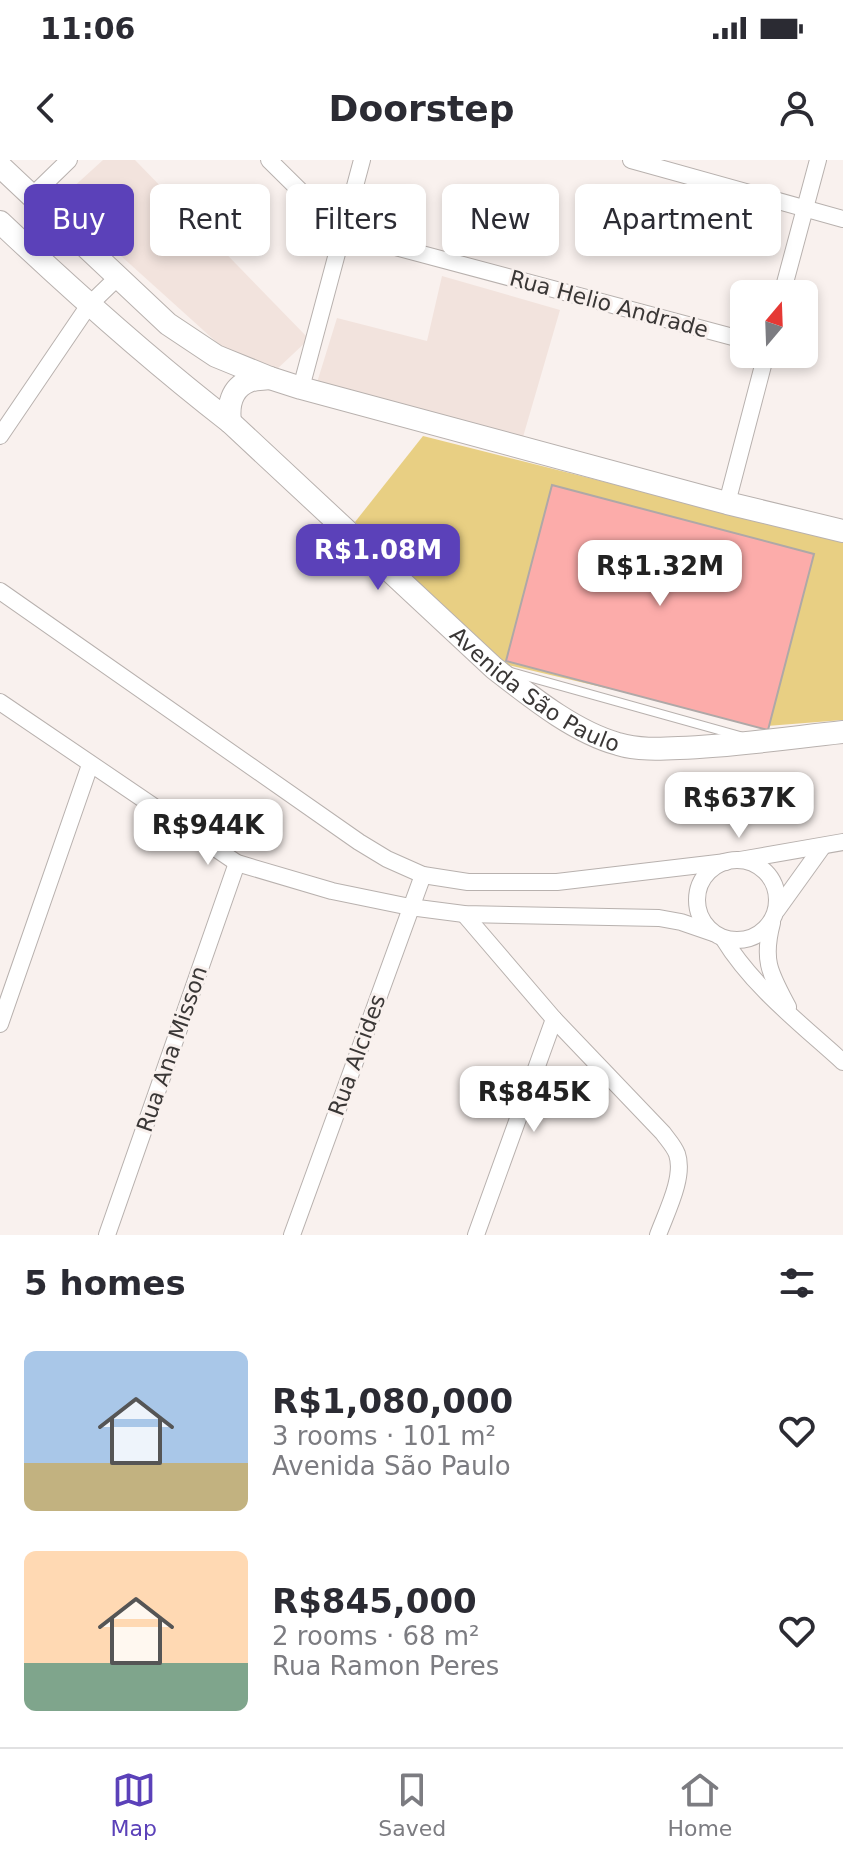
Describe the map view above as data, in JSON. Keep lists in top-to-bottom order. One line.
{"streets":{"main road":["Avenida São Paulo"],"street":["Rua Helio Andrade","Rua Ana Misson","Rua Alcides"]},"north":"top","page":{"status":"11:06","header":"Doorstep","chip":["Buy","Rent","Filters","New","Apartment"],"price":["R$1.08M","R$1.32M","R$637K","R$944K","R$845K"],"heading":"5 homes","list":[{"name":"R$1,080,000","note":"3 rooms · 101 m² · Avenida São Paulo"},{"name":"R$845,000","note":"2 rooms · 68 m² · Rua Ramon Peres"}],"tabs":["Map","Saved","Home"]}}
